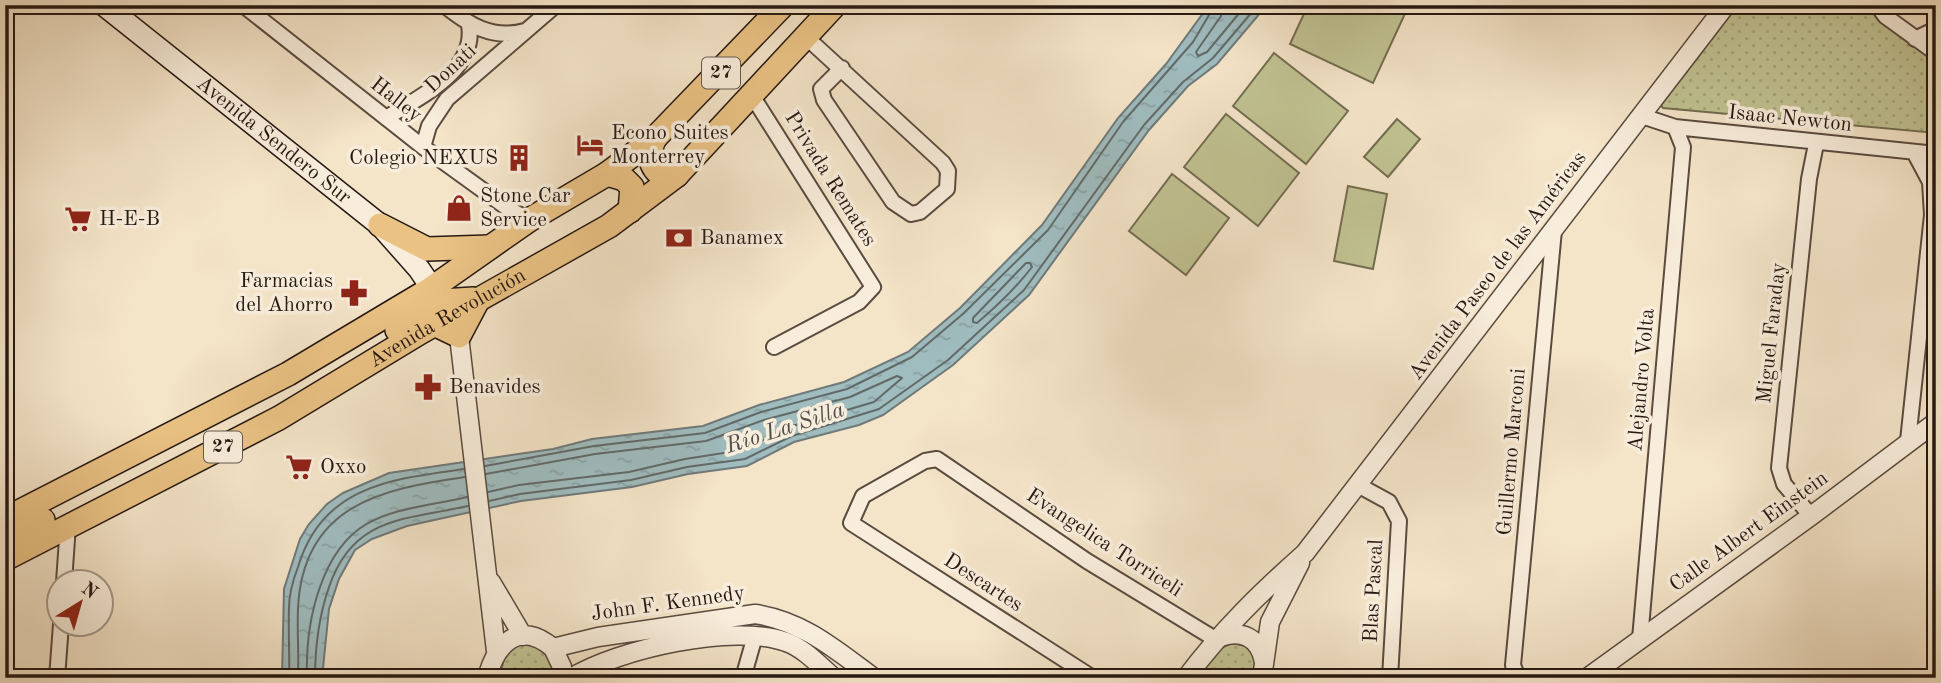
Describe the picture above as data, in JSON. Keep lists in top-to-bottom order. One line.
{"streets":{"main road":["27","Avenida Sendero Sur","Avenida Revolución"],"street":["Donati","Halley","Isaac Newton","Privada Remates","Avenida Paseo de las Américas","Miguel Faraday","Alejandro Volta","Guillermo Marconi","Calle Albert Einstein","Evangelica Torriceli","Descartes","Blas Pascal","John F. Kennedy"]},"crossings":[["Donati","Halley"],["Halley","Avenida Revolución"],["Isaac Newton","Avenida Paseo de las Américas"],["Isaac Newton","Miguel Faraday"],["Isaac Newton","Alejandro Volta"],["Avenida Sendero Sur","Avenida Revolución"],["Privada Remates","Avenida Revolución"],["Avenida Paseo de las Américas","Guillermo Marconi"],["Avenida Paseo de las Américas","Evangelica Torriceli"],["Avenida Paseo de las Américas","Blas Pascal"],["Miguel Faraday","Calle Albert Einstein"],["Alejandro Volta","Calle Albert Einstein"],["Evangelica Torriceli","Descartes"]],"water":["Río La Silla"],"places":{"hotel":["Econo Suites Monterrey"],"building":["Colegio NEXUS"],"shop":["Stone Car Service"],"supermarket":["H-E-B","Oxxo"],"bank":["Banamex"],"pharmacy":["Farmacias del Ahorro","Benavides"]},"north":"top right"}
